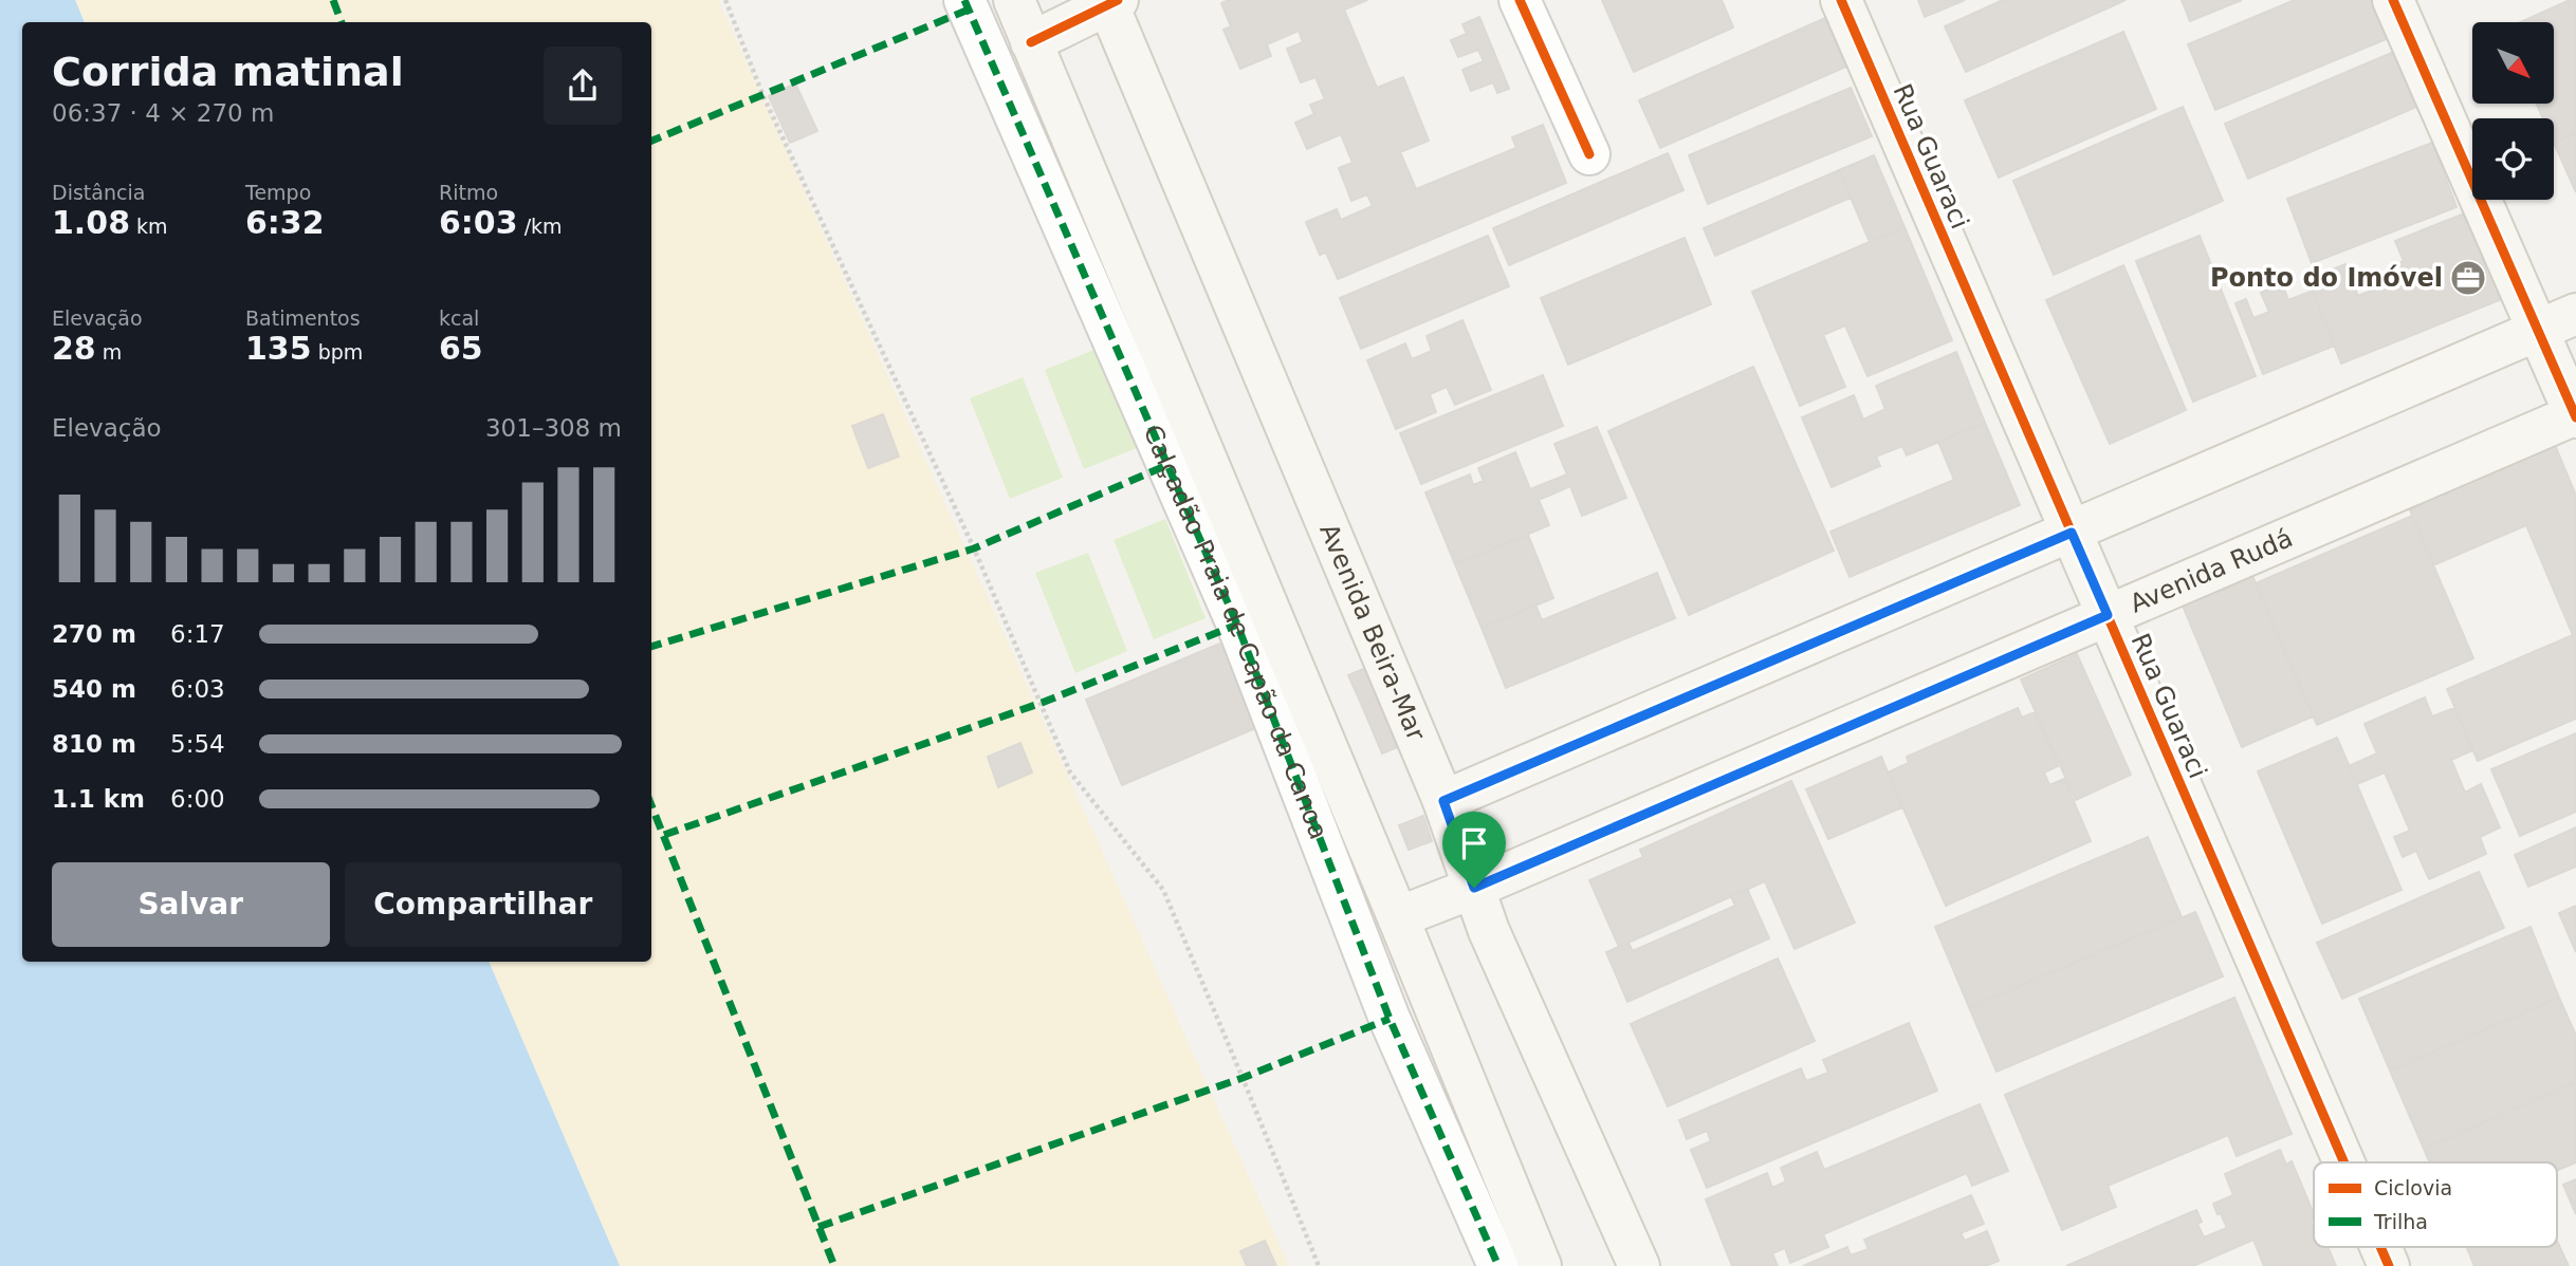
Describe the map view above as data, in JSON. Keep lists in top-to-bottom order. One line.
{"streets":{"main road":["Rua Guaraci","Avenida Rudá","Avenida Beira-Mar"],"street":["Calçadão Praia de Capão da Canoa"]},"crossings":[["Rua Guaraci","Avenida Rudá"],["Avenida Rudá","Avenida Beira-Mar"]],"places":{"office":["Ponto do Imóvel"]},"legend":["Ciclovia","Trilha"],"north":"bottom right","page":{"heading":["Corrida matinal","06:37 · 4 × 270 m"],"stats":[["Distância","1.08 km"],["Tempo","6:32"],["Ritmo","6:03 /km"],["Elevação","28 m"],["Batimentos","135 bpm"],["kcal","65"]],"chart":["Elevação","301–308 m"],"list":[{"name":"270 m","note":"6:17"},{"name":"540 m","note":"6:03"},{"name":"810 m","note":"5:54"},{"name":"1.1 km","note":"6:00"}],"buttons":["Salvar","Compartilhar"]}}
